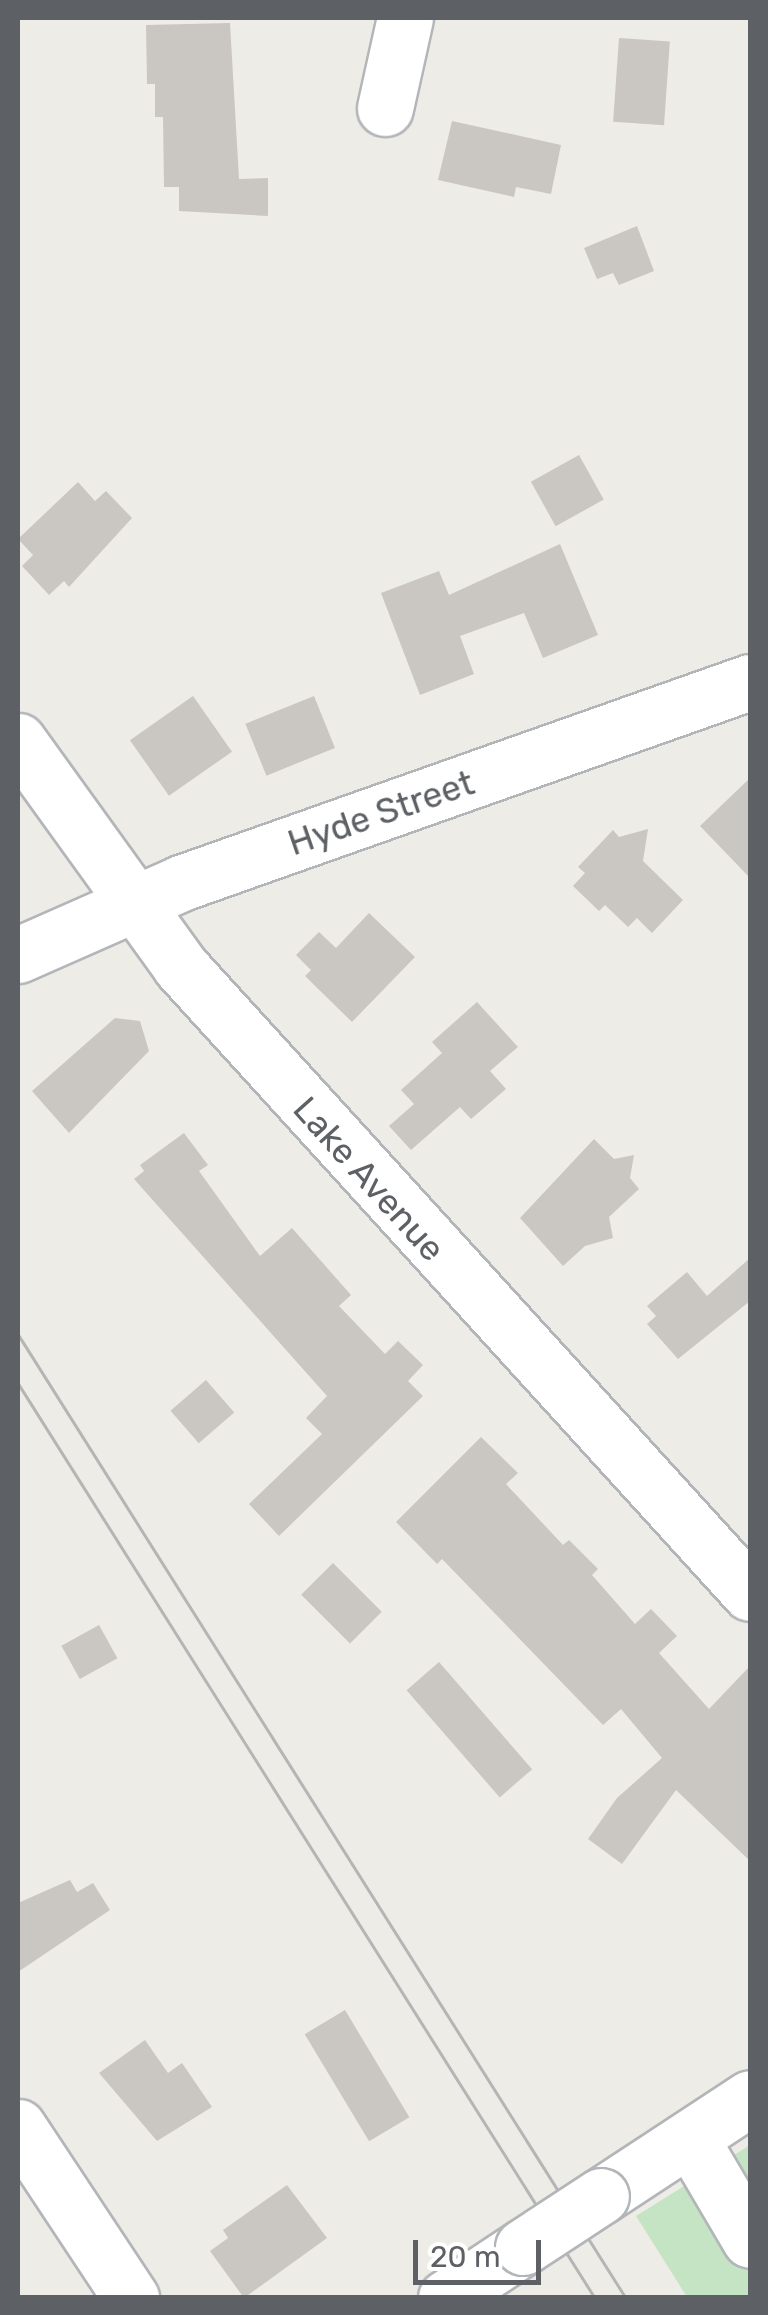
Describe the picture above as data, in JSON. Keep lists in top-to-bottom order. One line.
{"streets":{"street":["Hyde Street","Lake Avenue"]},"crossings":[["Hyde Street","Lake Avenue"]],"scale_bar":"20 m"}
